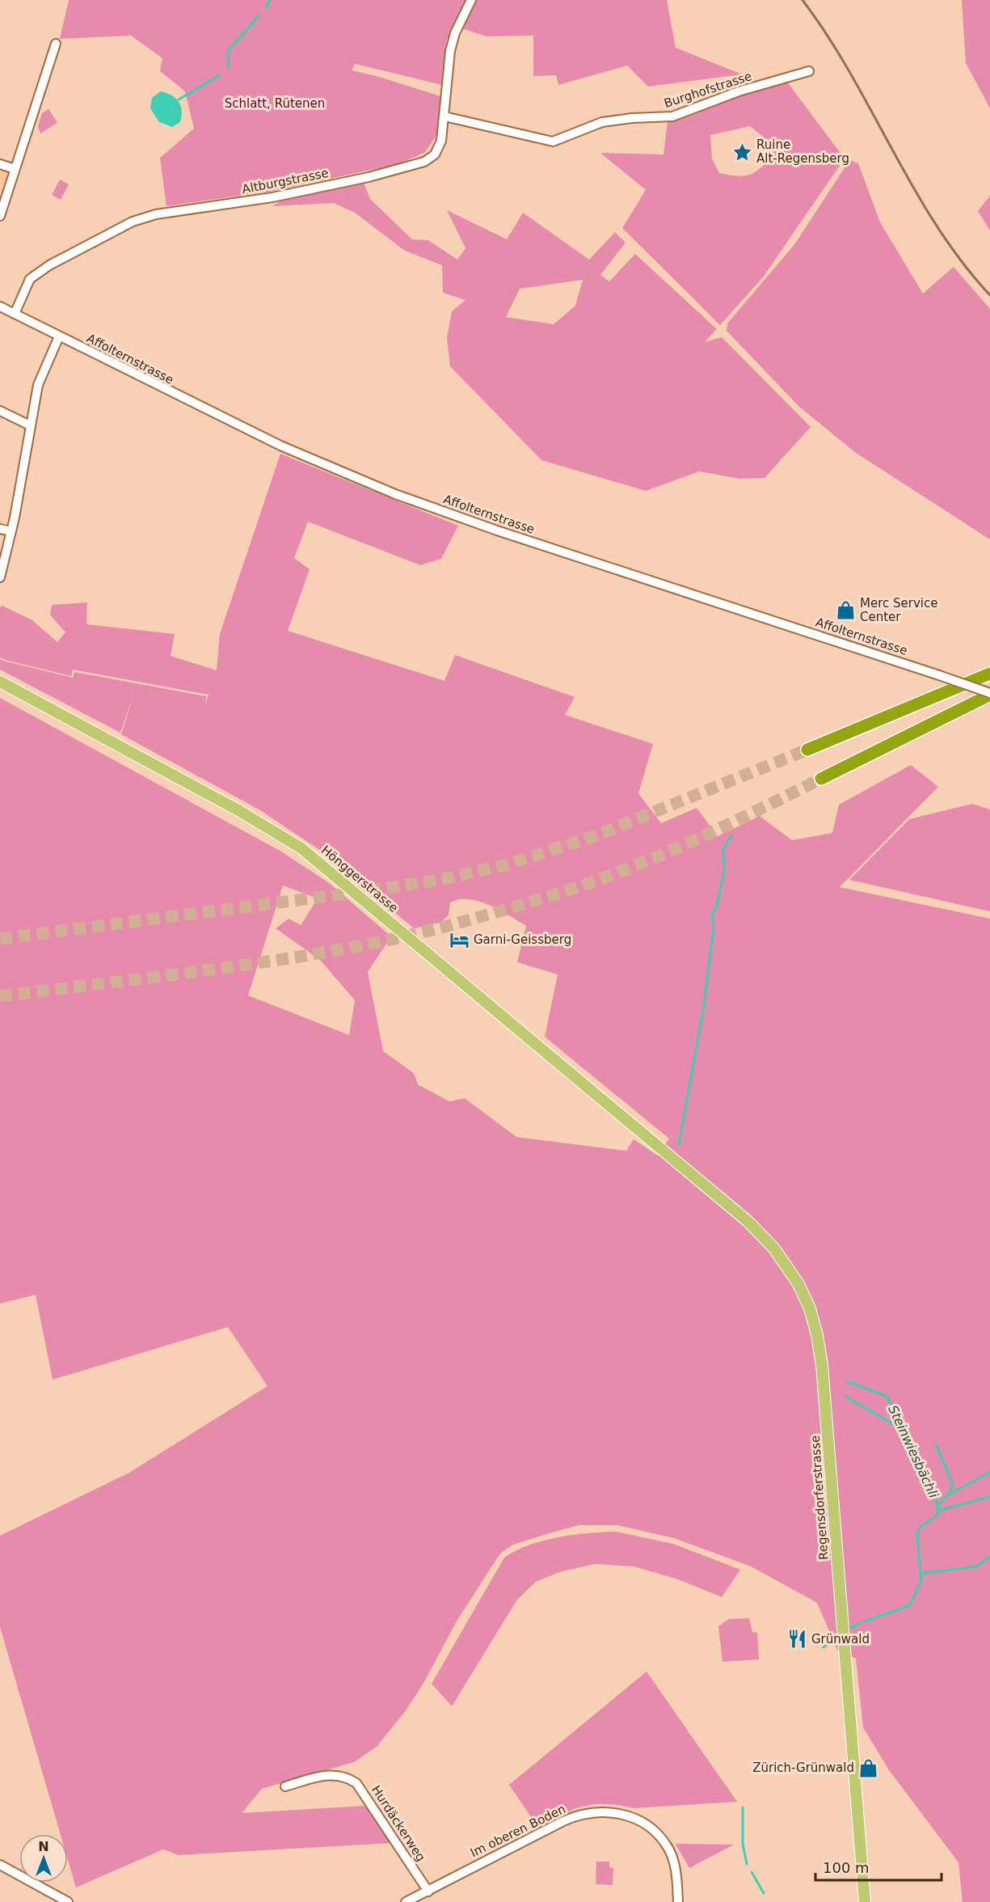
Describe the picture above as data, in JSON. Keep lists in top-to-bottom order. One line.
{"streets":{"main road":["Hönggerstrasse","Regensdorferstrasse"],"street":["Burghofstrasse","Altburgstrasse","Affolternstrasse","Hurdäckerweg","Im oberen Boden"]},"crossings":[["Burghofstrasse","Altburgstrasse"],["Altburgstrasse","Affolternstrasse"],["Hönggerstrasse","Regensdorferstrasse"],["Hurdäckerweg","Im oberen Boden"]],"water":["Steinwiesbächli"],"parks":["Schlatt, Rütenen"],"places":{"place":["Ruine Alt-Regensberg"],"shop":["Merc Service Center","Zürich-Grünwald"],"hotel":["Garni-Geissberg"],"restaurant":["Grünwald"]},"scale_bar":"100 m","north":"top"}
